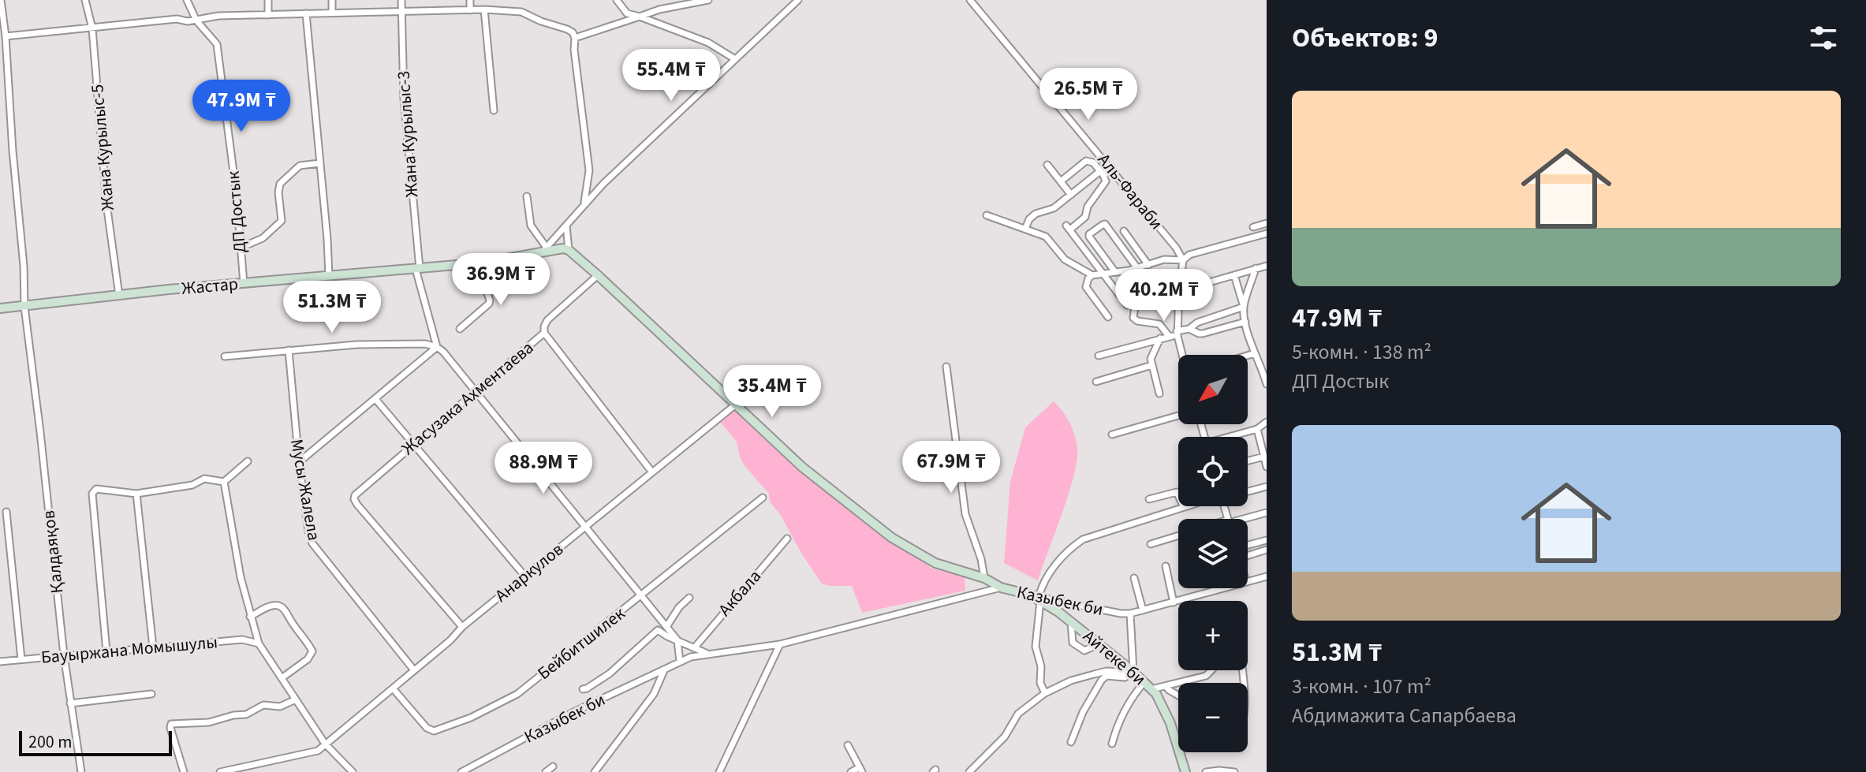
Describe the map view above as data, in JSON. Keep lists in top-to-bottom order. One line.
{"streets":{"street":["Жана Курылыс-3","Жана Курылыс-5","Аль-Фараби","ДП Достык","Жастар","Жасузака Ахментаева","Мусы Жалела","Қалдаяқов","Анаркулов","Акбала","Казыбек би","Бейбитшилек","Бауыржана Момышулы","Айтеке би"]},"crossings":[["Жана Курылыс-3","Жастар"],["Жана Курылыс-5","Жастар"],["ДП Достык","Жастар"],["Жастар","Қалдаяқов"],["Жасузака Ахментаева","Анаркулов"],["Мусы Жалела","Анаркулов"],["Қалдаяқов","Бауыржана Момышулы"],["Анаркулов","Бейбитшилек"],["Казыбек би","Айтеке би"]],"scale_bar":"200 m","north":"bottom left","page":{"heading":"Объектов: 9","price":["55.4M ₸","26.5M ₸","47.9M ₸","36.9M ₸","40.2M ₸","51.3M ₸","35.4M ₸","67.9M ₸","88.9M ₸"],"list":[{"name":"47.9M ₸","note":"5-комн. · 138 m² · ДП Достык"},{"name":"51.3M ₸","note":"3-комн. · 107 m² · Абдимажита Сапарбаева"}],"map_buttons":["+","−"],"scale":"200 m"}}
